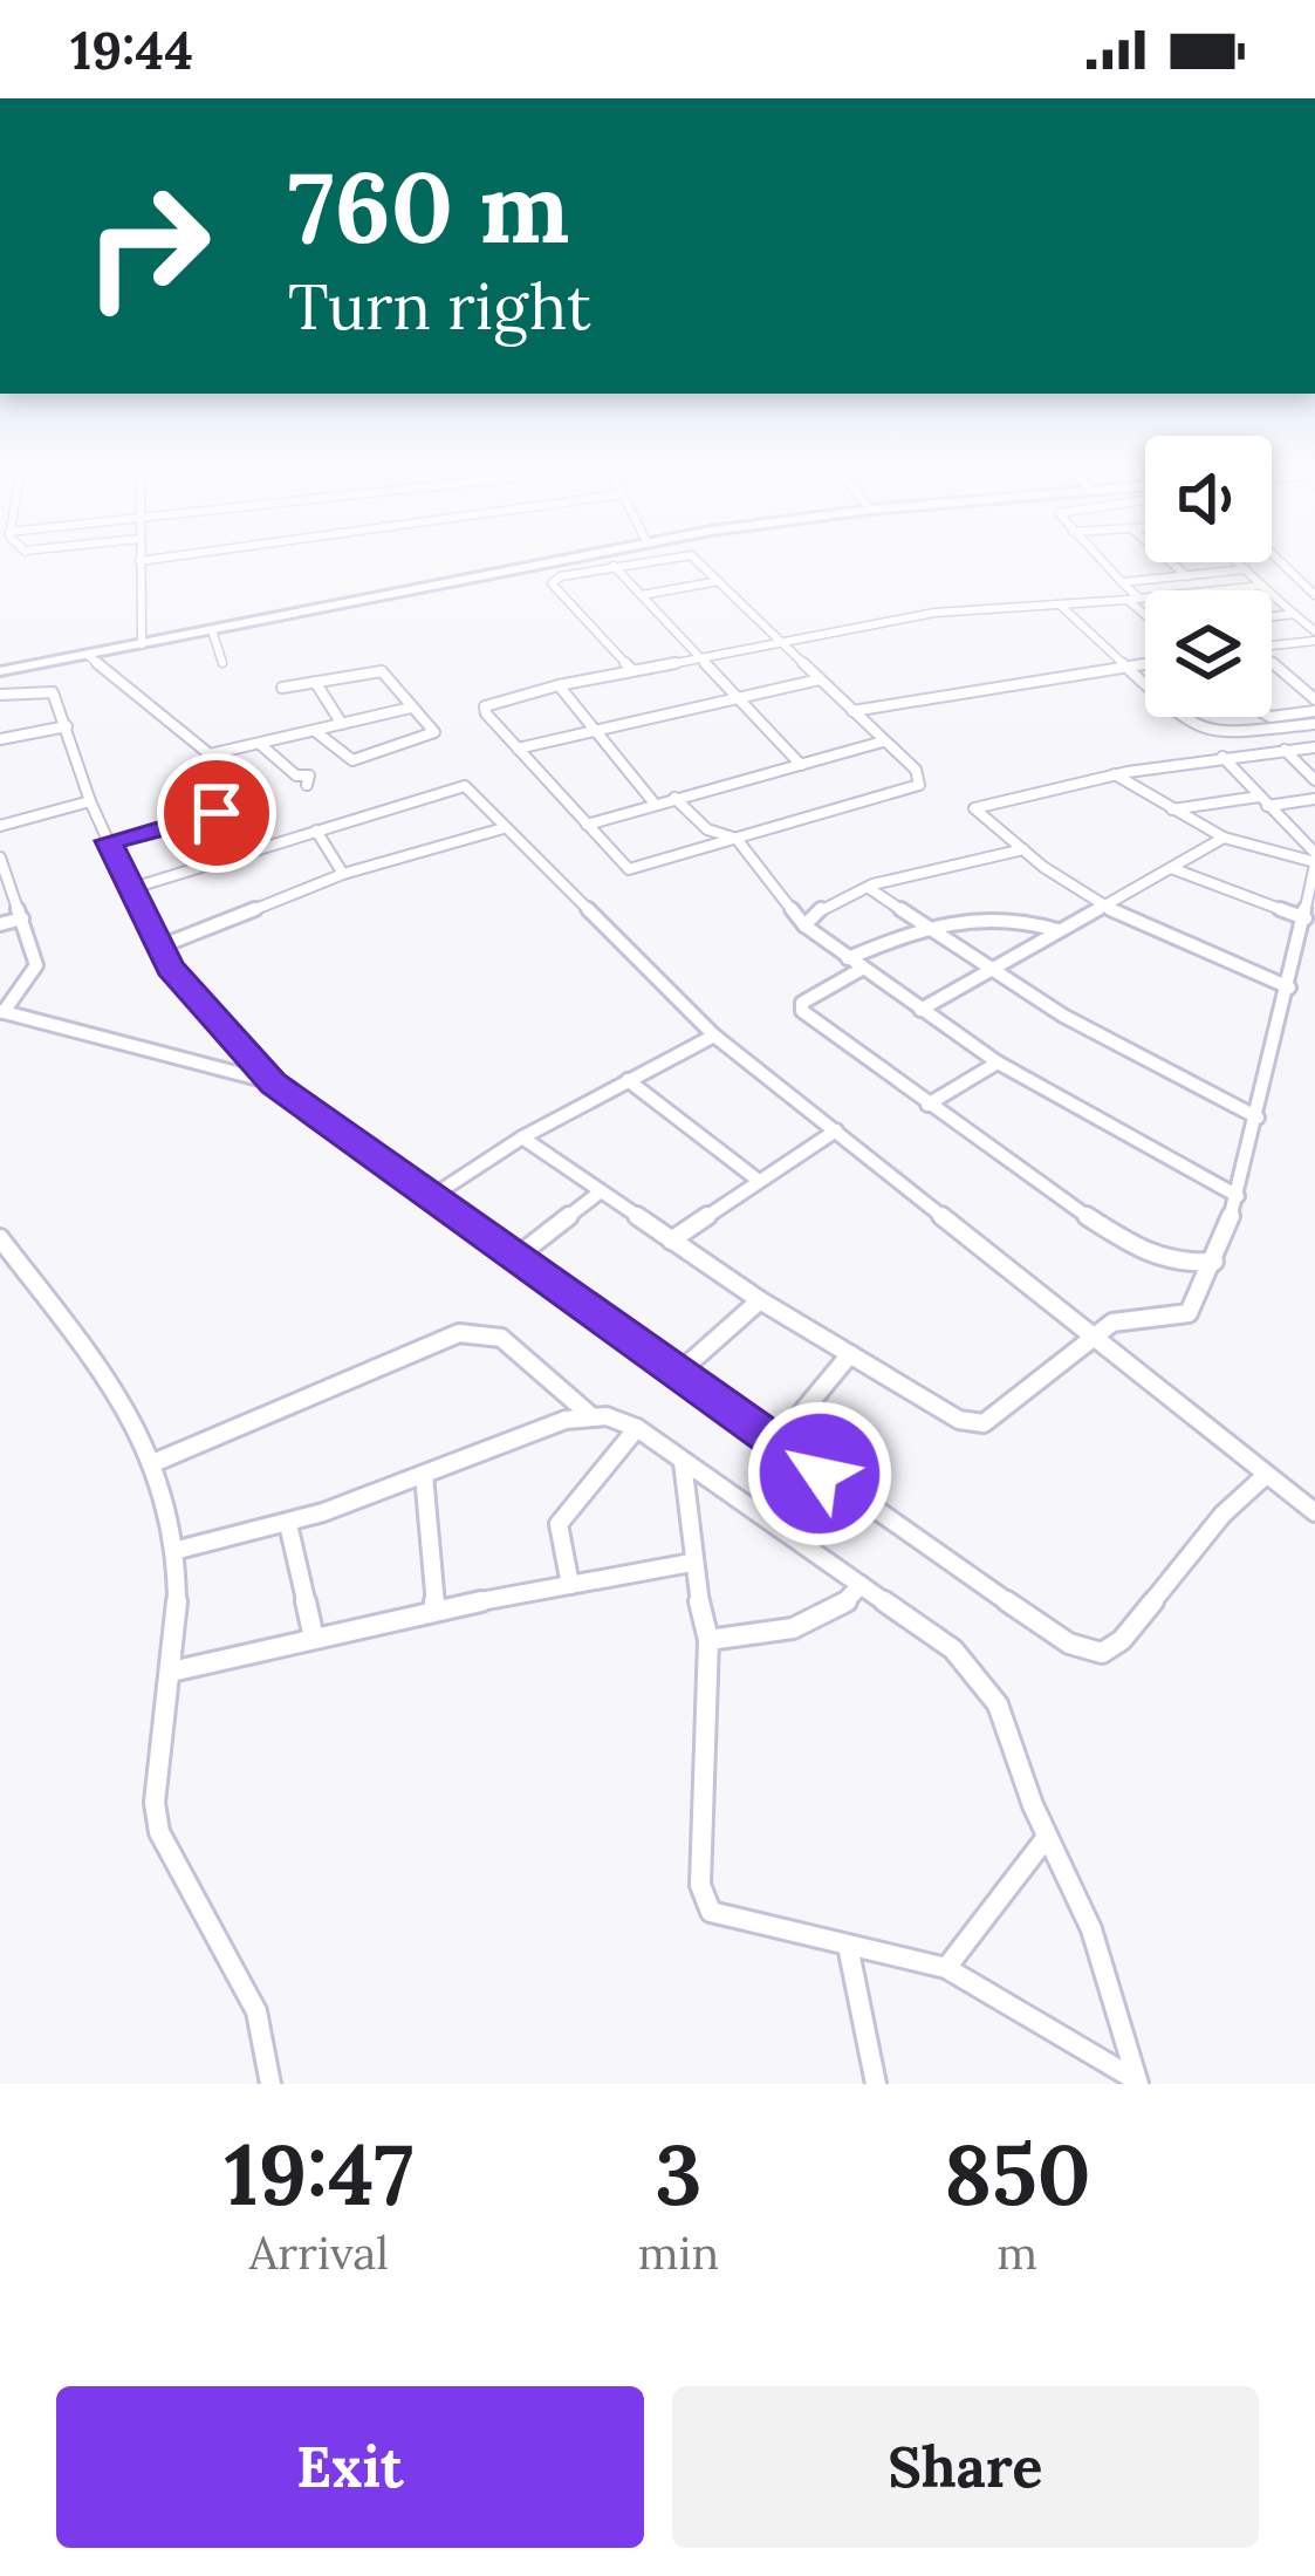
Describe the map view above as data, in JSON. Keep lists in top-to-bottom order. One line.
{"page":{"status":"19:44","turn":["760 m","Turn right"],"eta":["19:47","Arrival","3","min","850","m"],"buttons":["Exit","Share"]}}
